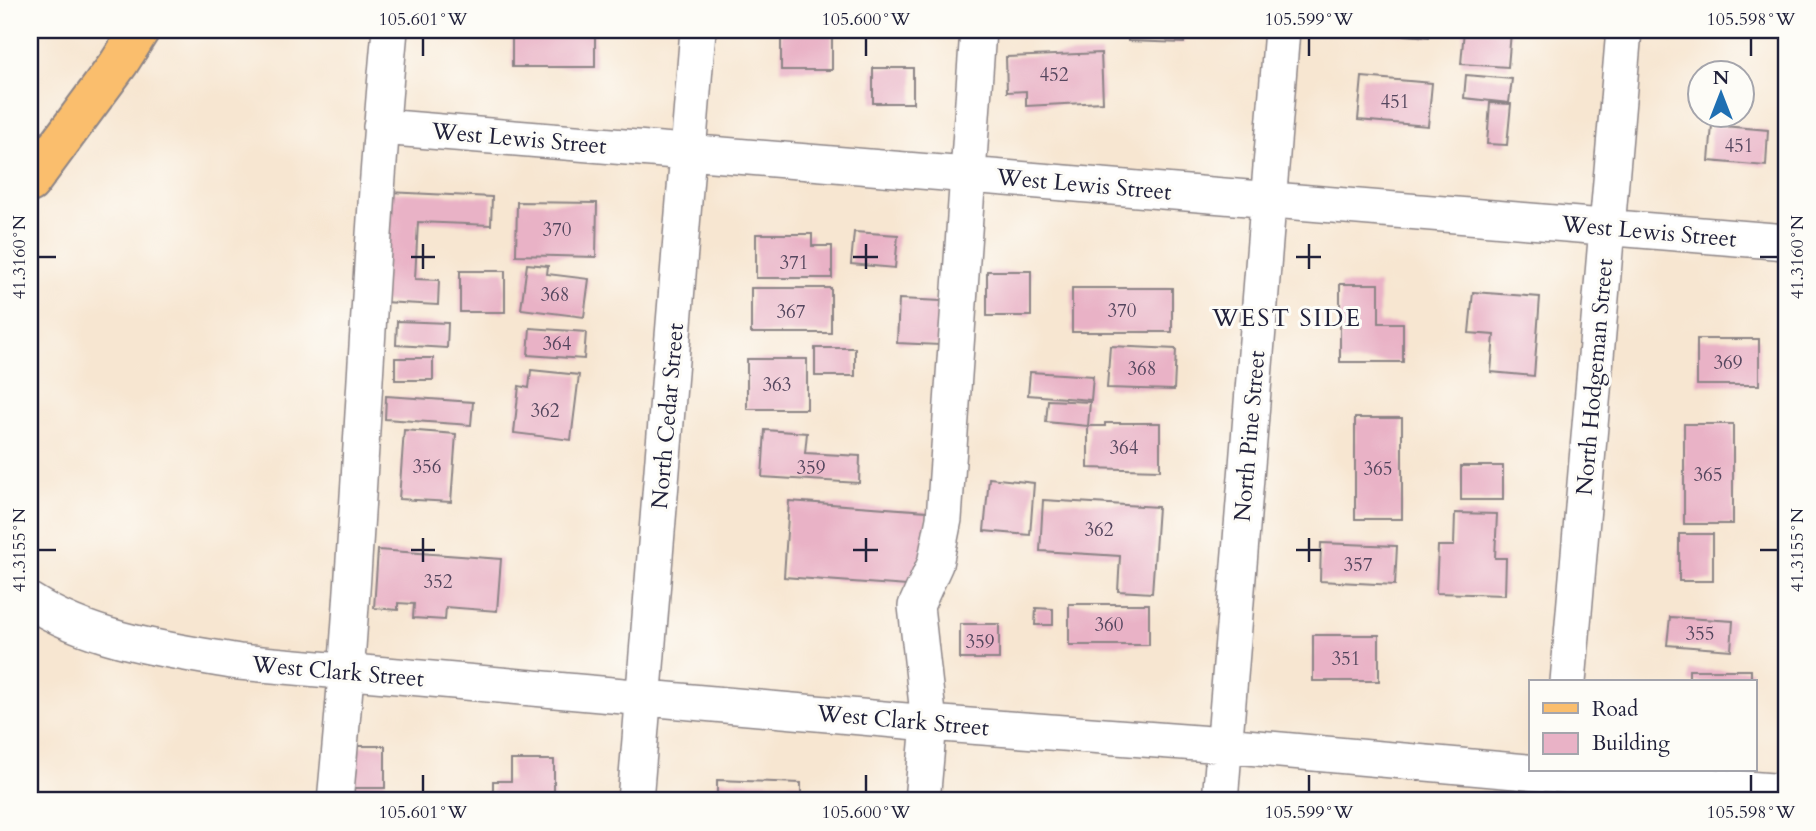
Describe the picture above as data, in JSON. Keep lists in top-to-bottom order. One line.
{"streets":{"street":["West Lewis Street","North Hodgeman Street","North Cedar Street","North Pine Street","West Clark Street"]},"crossings":[["West Lewis Street","North Hodgeman Street"],["West Lewis Street","North Cedar Street"],["West Lewis Street","North Pine Street"],["North Cedar Street","West Clark Street"],["North Pine Street","West Clark Street"]],"districts":["WEST SIDE"],"house_numbers":["452","451","451","370","371","368","370","367","364","369","368","363","362","364","356","359","365","365","362","357","352","360","355","359","351"],"legend":["Road","Building"],"north":"top","coordinates":["105.601°W","105.600°W","105.599°W","105.598°W","41.3160°N","41.3155°N"]}
